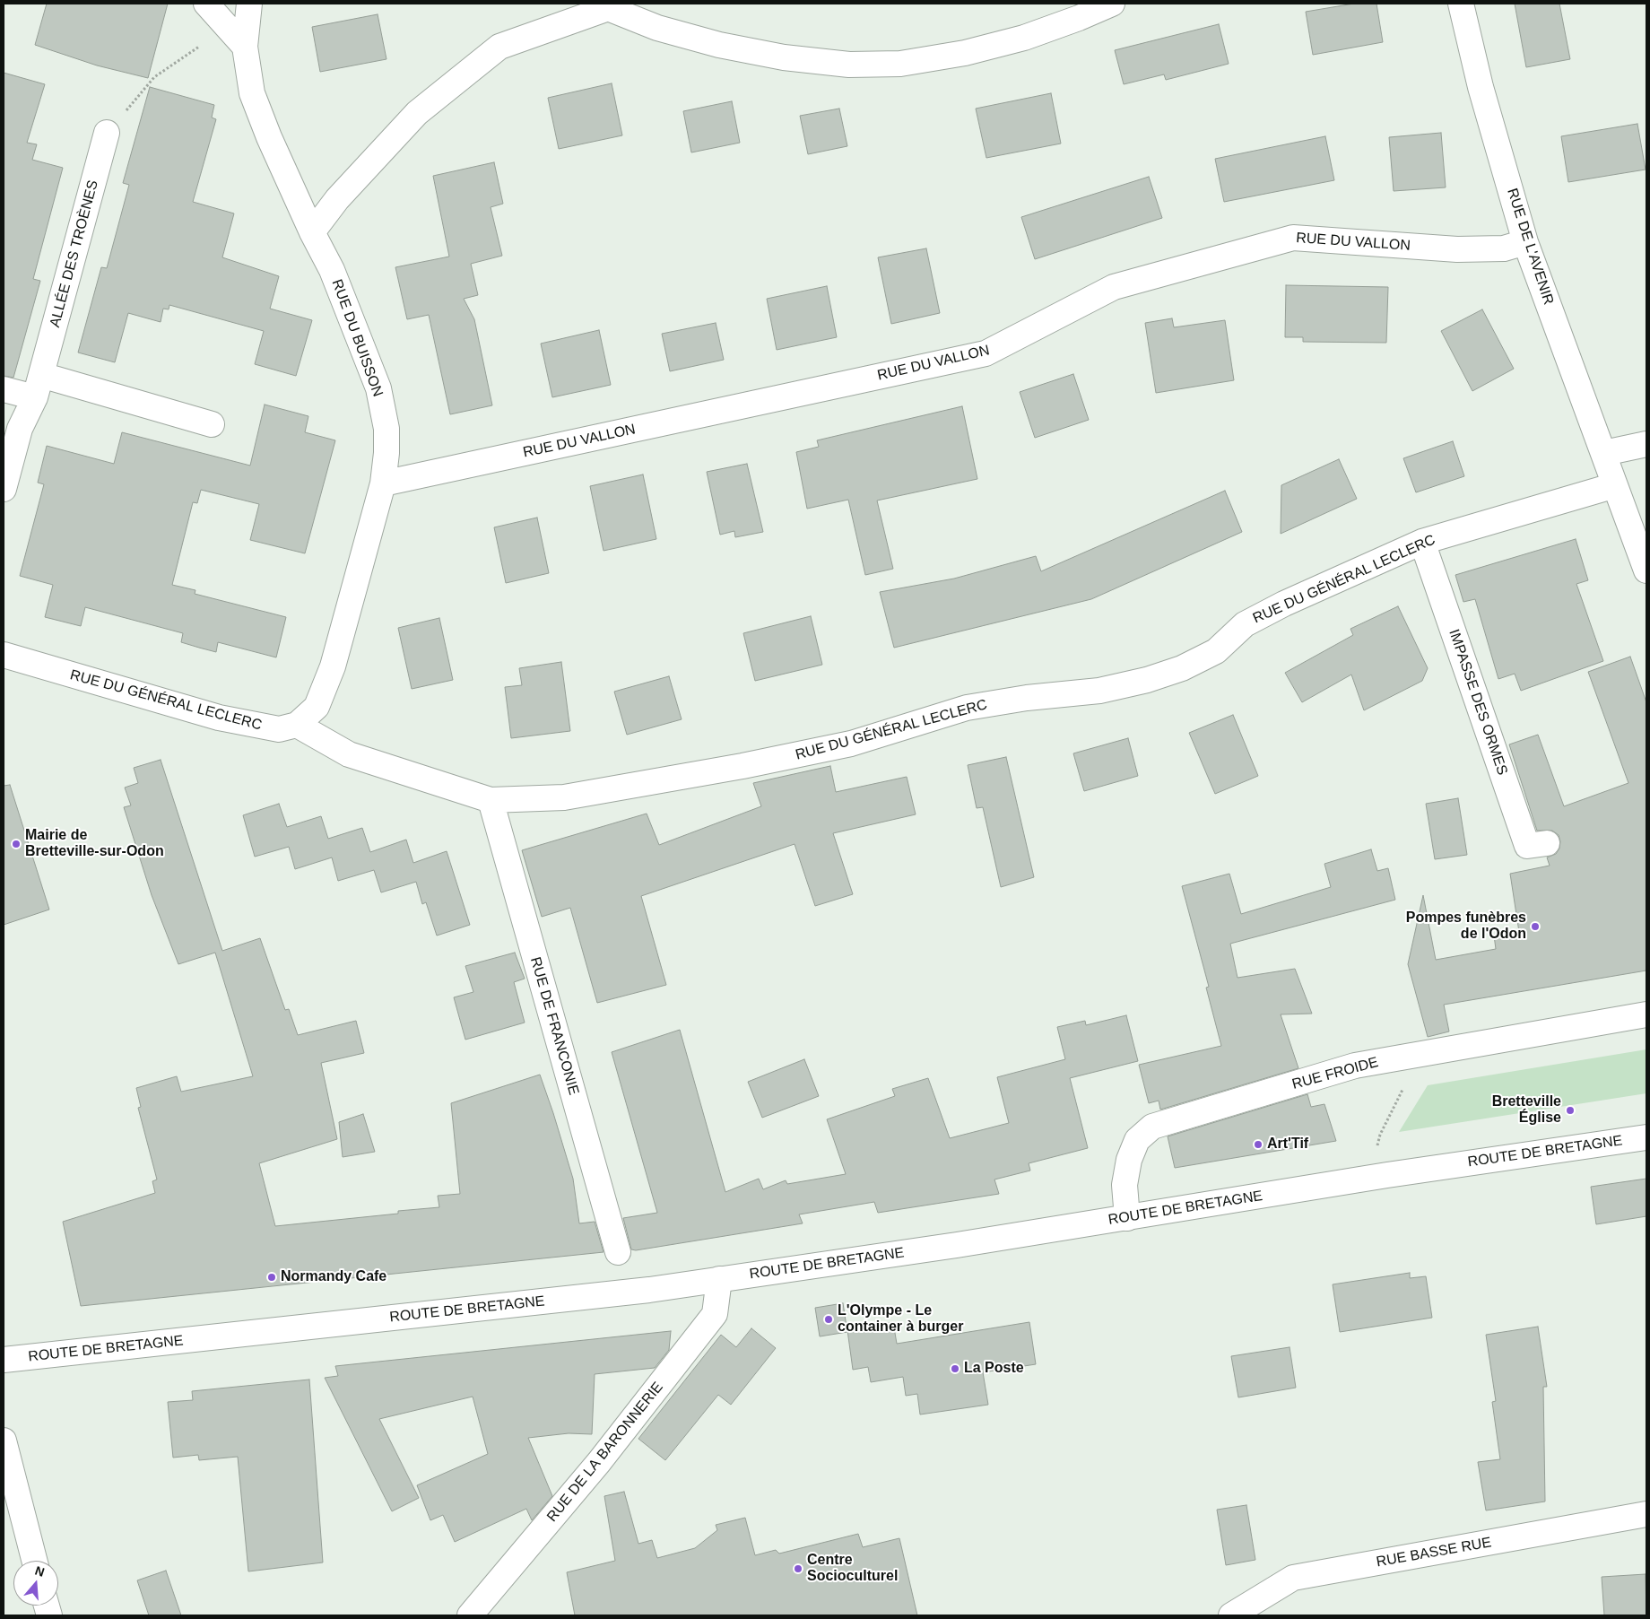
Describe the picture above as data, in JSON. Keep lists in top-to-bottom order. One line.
{"streets":{"street":["RUE DU VALLON","RUE DE L'AVENIR","ALLÉE DES TROÈNES","RUE DU BUISSON","RUE DU GÉNÉRAL LECLERC","IMPASSE DES ORMES","RUE DE FRANCONIE","RUE FROIDE","ROUTE DE BRETAGNE","RUE DE LA BARONNERIE","RUE BASSE RUE"]},"crossings":[["RUE DU VALLON","RUE DE L'AVENIR"],["RUE DU VALLON","RUE DU BUISSON"],["RUE DE L'AVENIR","RUE DU GÉNÉRAL LECLERC"],["RUE DU BUISSON","RUE DU GÉNÉRAL LECLERC"],["RUE DU GÉNÉRAL LECLERC","IMPASSE DES ORMES"],["RUE DU GÉNÉRAL LECLERC","RUE DE FRANCONIE"],["RUE FROIDE","ROUTE DE BRETAGNE"],["ROUTE DE BRETAGNE","RUE DE LA BARONNERIE"]],"places":["Mairie de Bretteville-sur-Odon","Pompes funèbres de l'Odon","Bretteville Église","Art'Tif","Normandy Cafe","L'Olympe - Le container à burger","La Poste","Centre Socioculturel"],"north":"top"}
